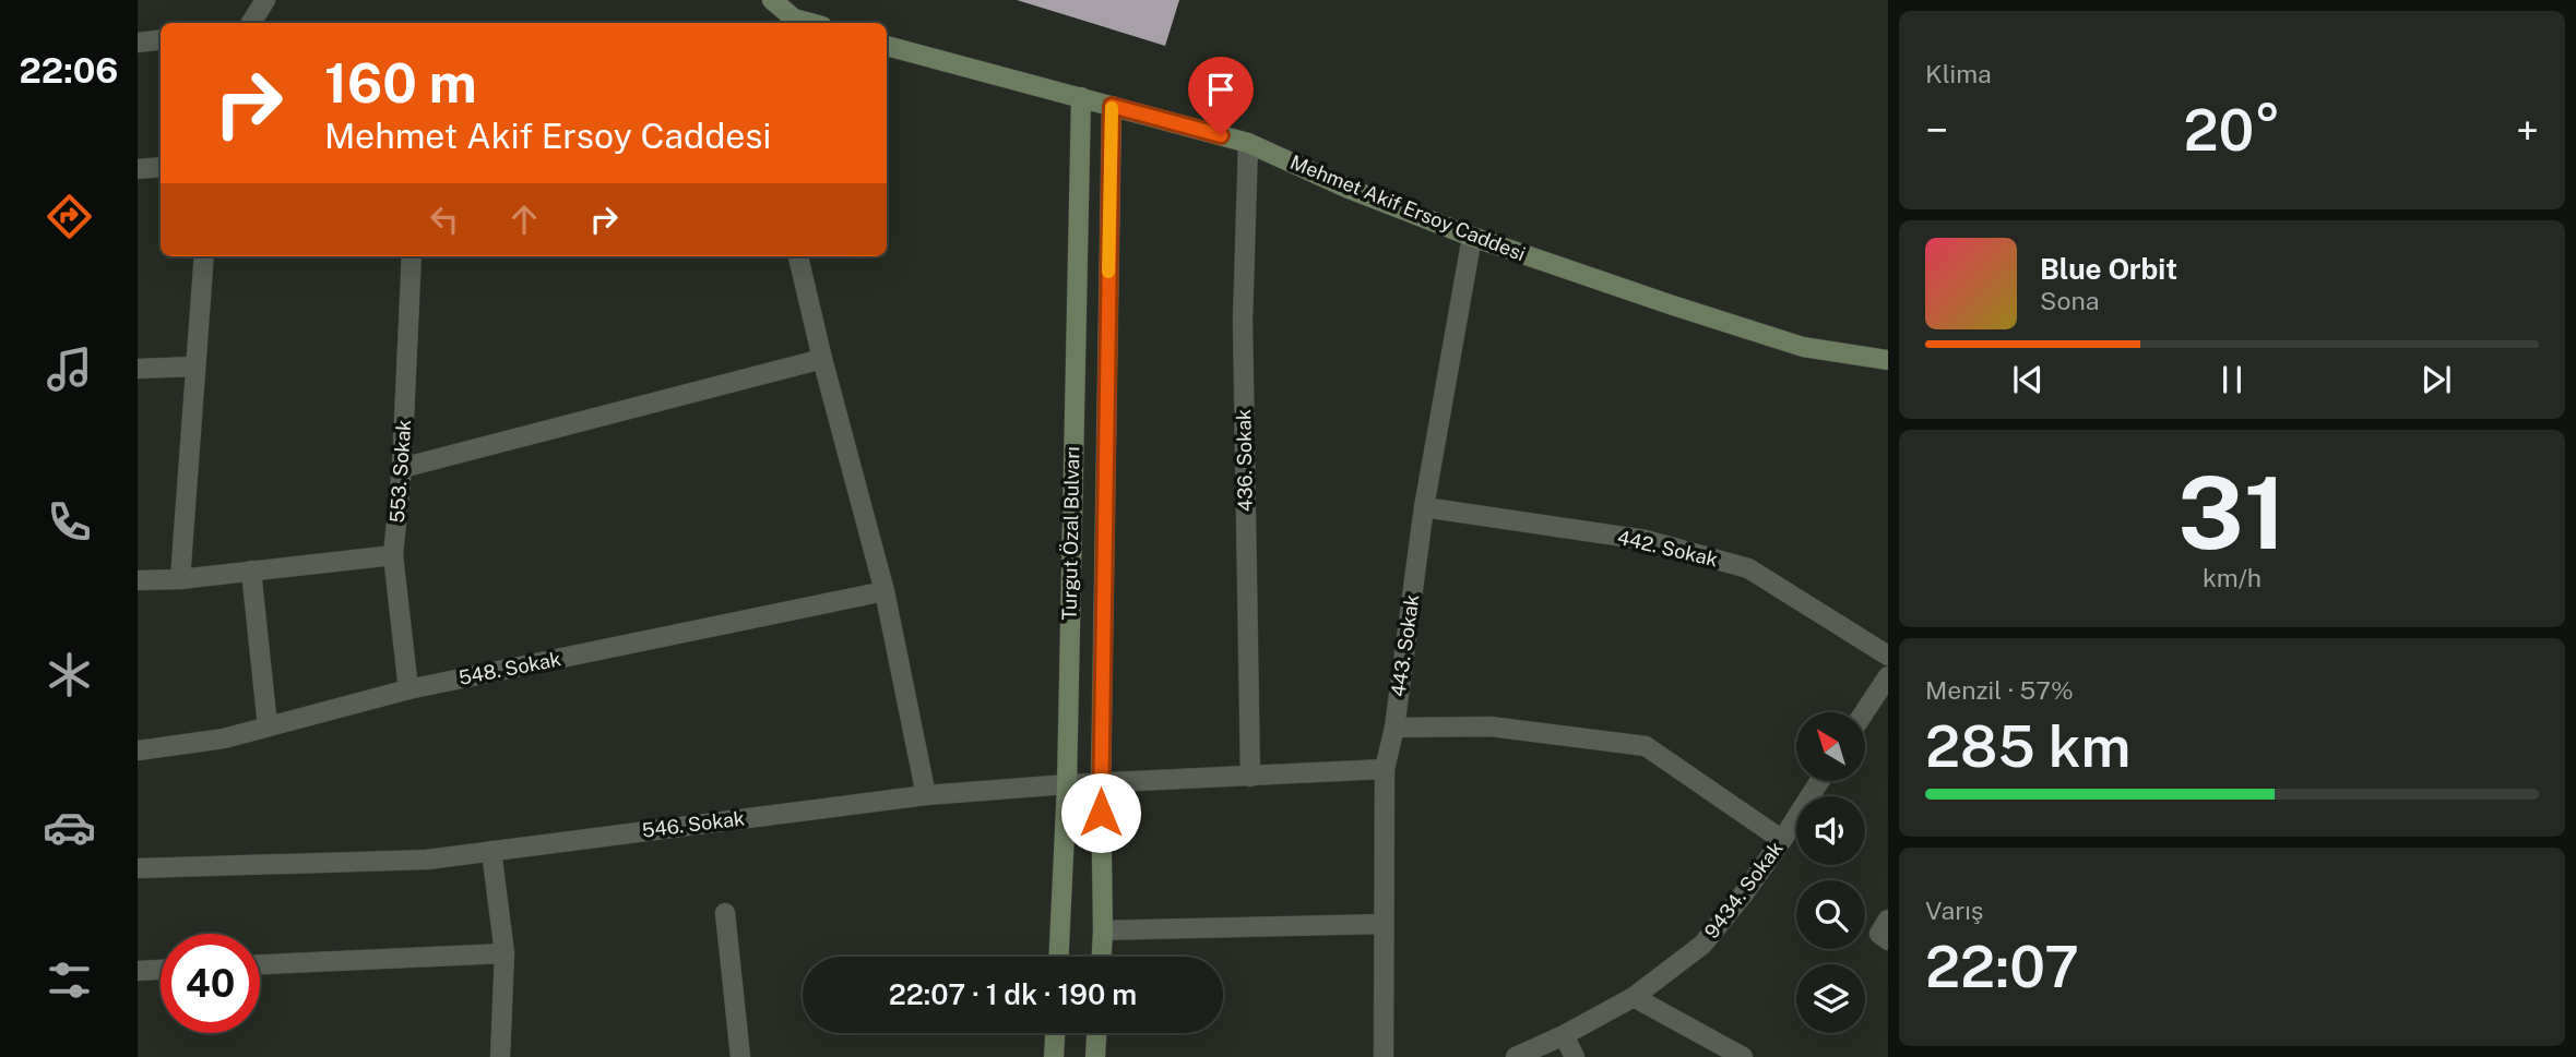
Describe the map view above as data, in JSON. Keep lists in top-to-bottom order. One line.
{"streets":{"street":["Mehmet Akif Ersoy Caddesi","436. Sokak","553. Sokak","Turgut Özal Bulvarı","442. Sokak","443. Sokak","548. Sokak","546. Sokak","9434. Sokak"]},"crossings":[["Mehmet Akif Ersoy Caddesi","436. Sokak"],["Mehmet Akif Ersoy Caddesi","Turgut Özal Bulvarı"],["Mehmet Akif Ersoy Caddesi","443. Sokak"],["436. Sokak","546. Sokak"],["553. Sokak","548. Sokak"],["Turgut Özal Bulvarı","546. Sokak"],["442. Sokak","443. Sokak"],["443. Sokak","546. Sokak"]],"north":"top left","page":{"tabs":"22:06","tile":["Klima",["31","km/h"],["Menzil · 57%","285 km"],["Varış","22:07"]],"turn":["160 m","Mehmet Akif Ersoy Caddesi"],"heat":["−","20°","+"],"song":["Blue Orbit","Sona"],"limit":"40","trip":"22:07 · 1 dk · 190 m"}}
